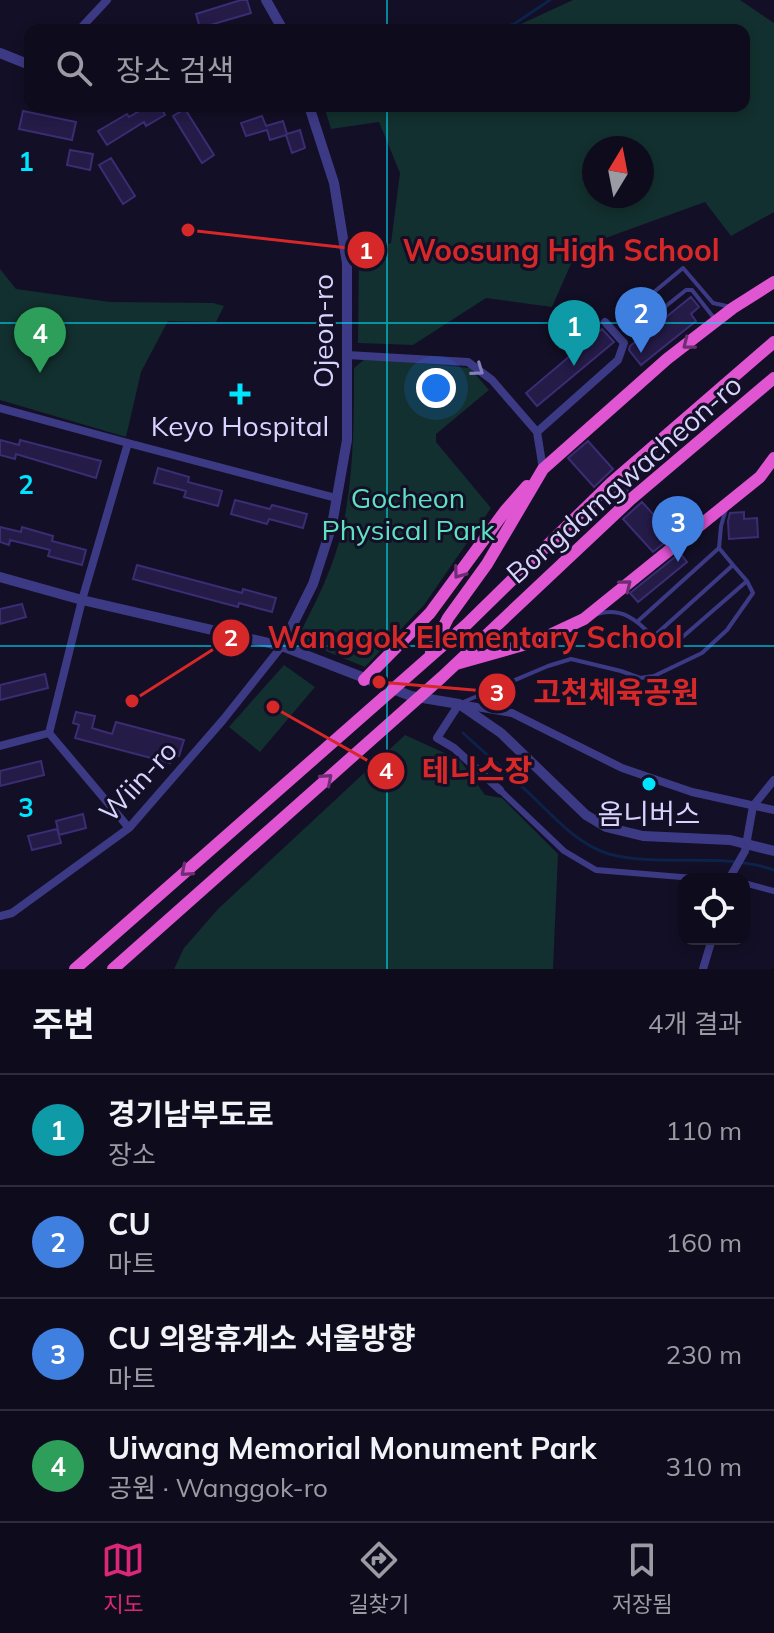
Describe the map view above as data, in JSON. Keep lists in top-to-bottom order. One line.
{"streets":{"highway":["Bongdamgwacheon-ro"],"street":["Ojeon-ro","Wiin-ro"]},"crossings":[["Ojeon-ro","Wiin-ro"]],"parks":["Gocheon Physical Park"],"places":{"other":["Woosung High School","고천체육공원","Wanggok Elementary School","테니스장","옴니버스"],"health":["Keyo Hospital"]},"north":"top","page":{"search":"장소 검색","pins":["2","1","4","3"],"heading":["주변","4개 결과"],"list":[{"mark":"1","name":"경기남부도로","note":"장소","value":"110 m"},{"mark":"2","name":"CU","note":"마트","value":"160 m"},{"mark":"3","name":"CU 의왕휴게소 서울방향","note":"마트","value":"230 m"},{"mark":"4","name":"Uiwang Memorial Monument Park","note":"공원 · Wanggok-ro","value":"310 m"}],"nav":["지도","길찾기","저장됨"]},"grid":{"rows":["1","2","3"]}}
